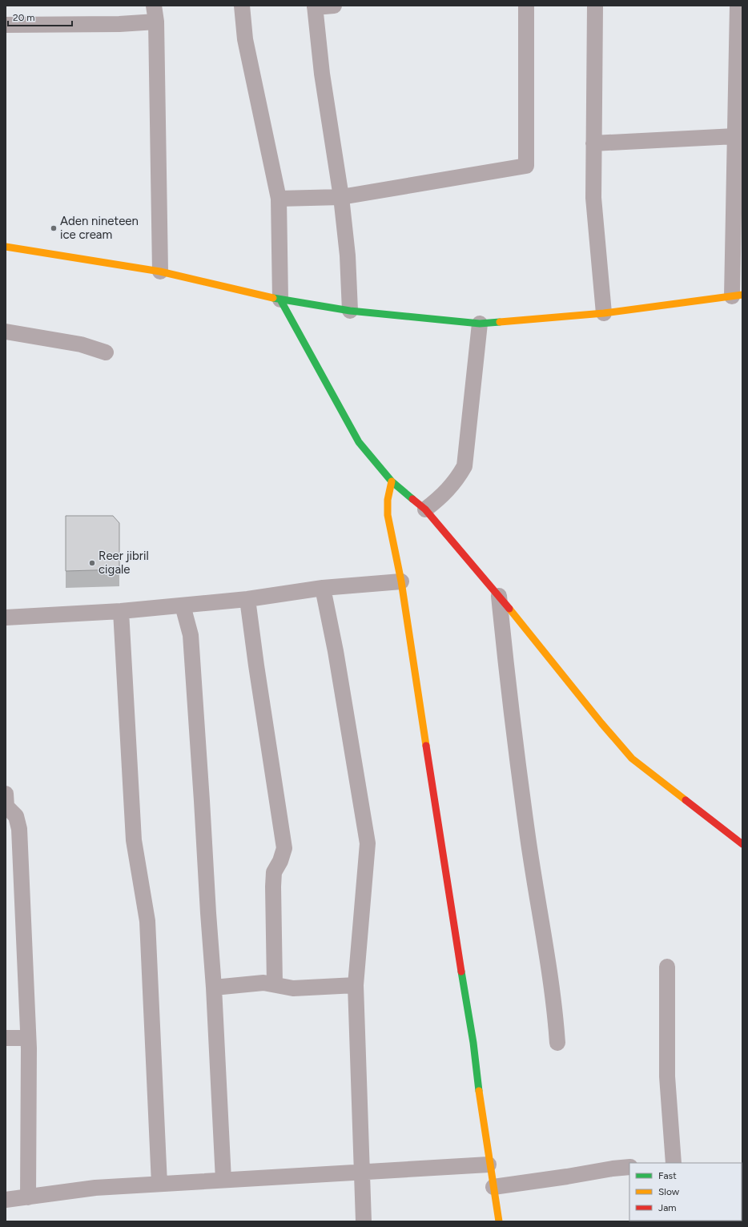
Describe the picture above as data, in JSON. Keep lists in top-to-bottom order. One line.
{"places":["Aden nineteen ice cream","Reer jibril cigale"],"legend":["Fast","Slow","Jam"],"scale_bar":"20 m"}
